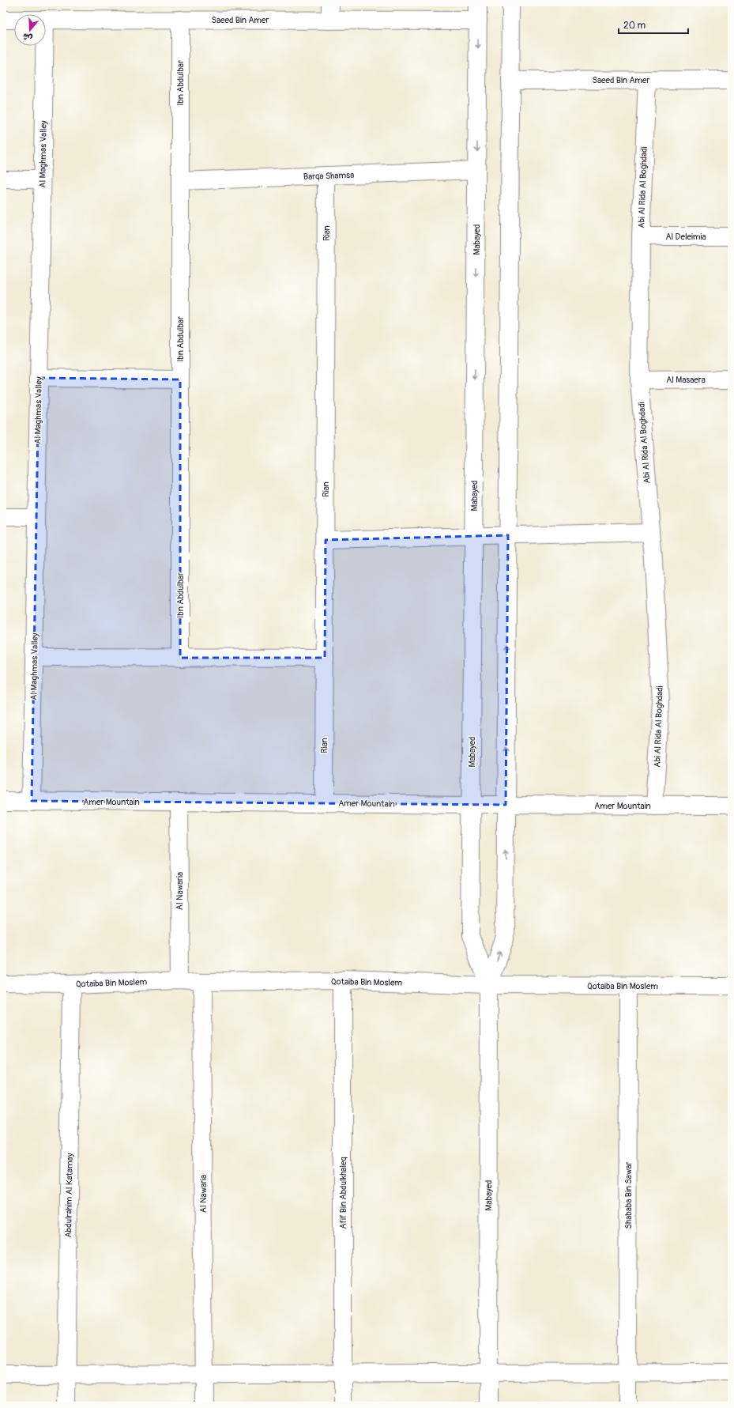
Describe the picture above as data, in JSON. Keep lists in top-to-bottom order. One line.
{"streets":{"street":["Saeed Bin Amer","Ibn Abdulbar","Al Maghmas Valley","Barqa Shamsa","Abi Al Rida Al Boghdadi","Rian","Al Deleimia","Mabayed","Al Masaera","Amer Mountain","Al Nawaria","Qotaiba Bin Moslem","Afif Bin Abdulkhaleq","Abdulrahim Al Katamay","Shababa Bin Sawar"]},"crossings":[["Saeed Bin Amer","Ibn Abdulbar"],["Saeed Bin Amer","Abi Al Rida Al Boghdadi"],["Saeed Bin Amer","Mabayed"],["Ibn Abdulbar","Barqa Shamsa"],["Al Maghmas Valley","Amer Mountain"],["Barqa Shamsa","Rian"],["Barqa Shamsa","Mabayed"],["Abi Al Rida Al Boghdadi","Al Deleimia"],["Abi Al Rida Al Boghdadi","Al Masaera"],["Abi Al Rida Al Boghdadi","Amer Mountain"],["Rian","Amer Mountain"],["Mabayed","Amer Mountain"],["Mabayed","Qotaiba Bin Moslem"],["Amer Mountain","Al Nawaria"],["Al Nawaria","Qotaiba Bin Moslem"],["Qotaiba Bin Moslem","Afif Bin Abdulkhaleq"],["Qotaiba Bin Moslem","Abdulrahim Al Katamay"],["Qotaiba Bin Moslem","Shababa Bin Sawar"]],"scale_bar":"20 m","north":"bottom"}
